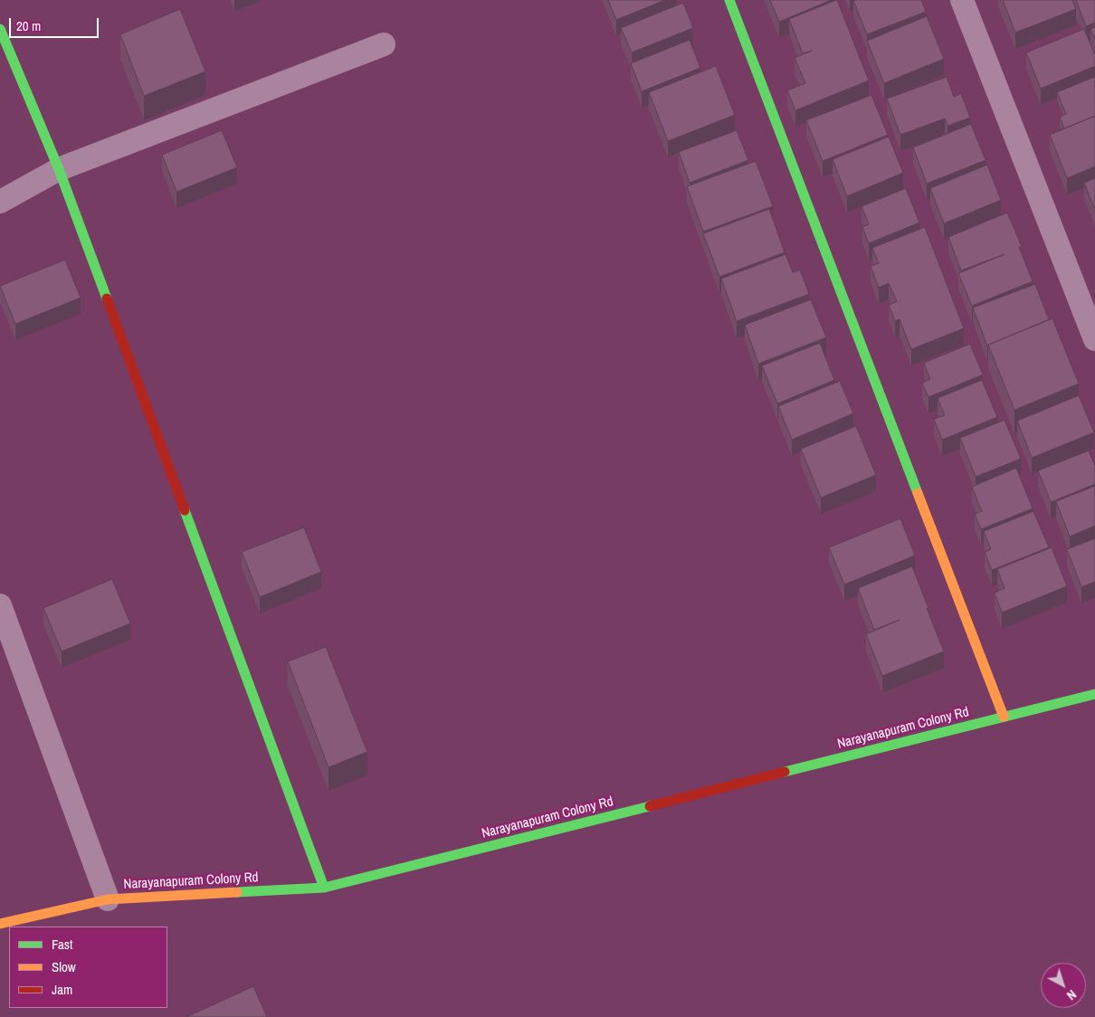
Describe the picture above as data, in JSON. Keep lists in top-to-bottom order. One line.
{"streets":{"street":["Narayanapuram Colony Rd"]},"legend":["Fast","Slow","Jam"],"scale_bar":"20 m","north":"bottom right"}
